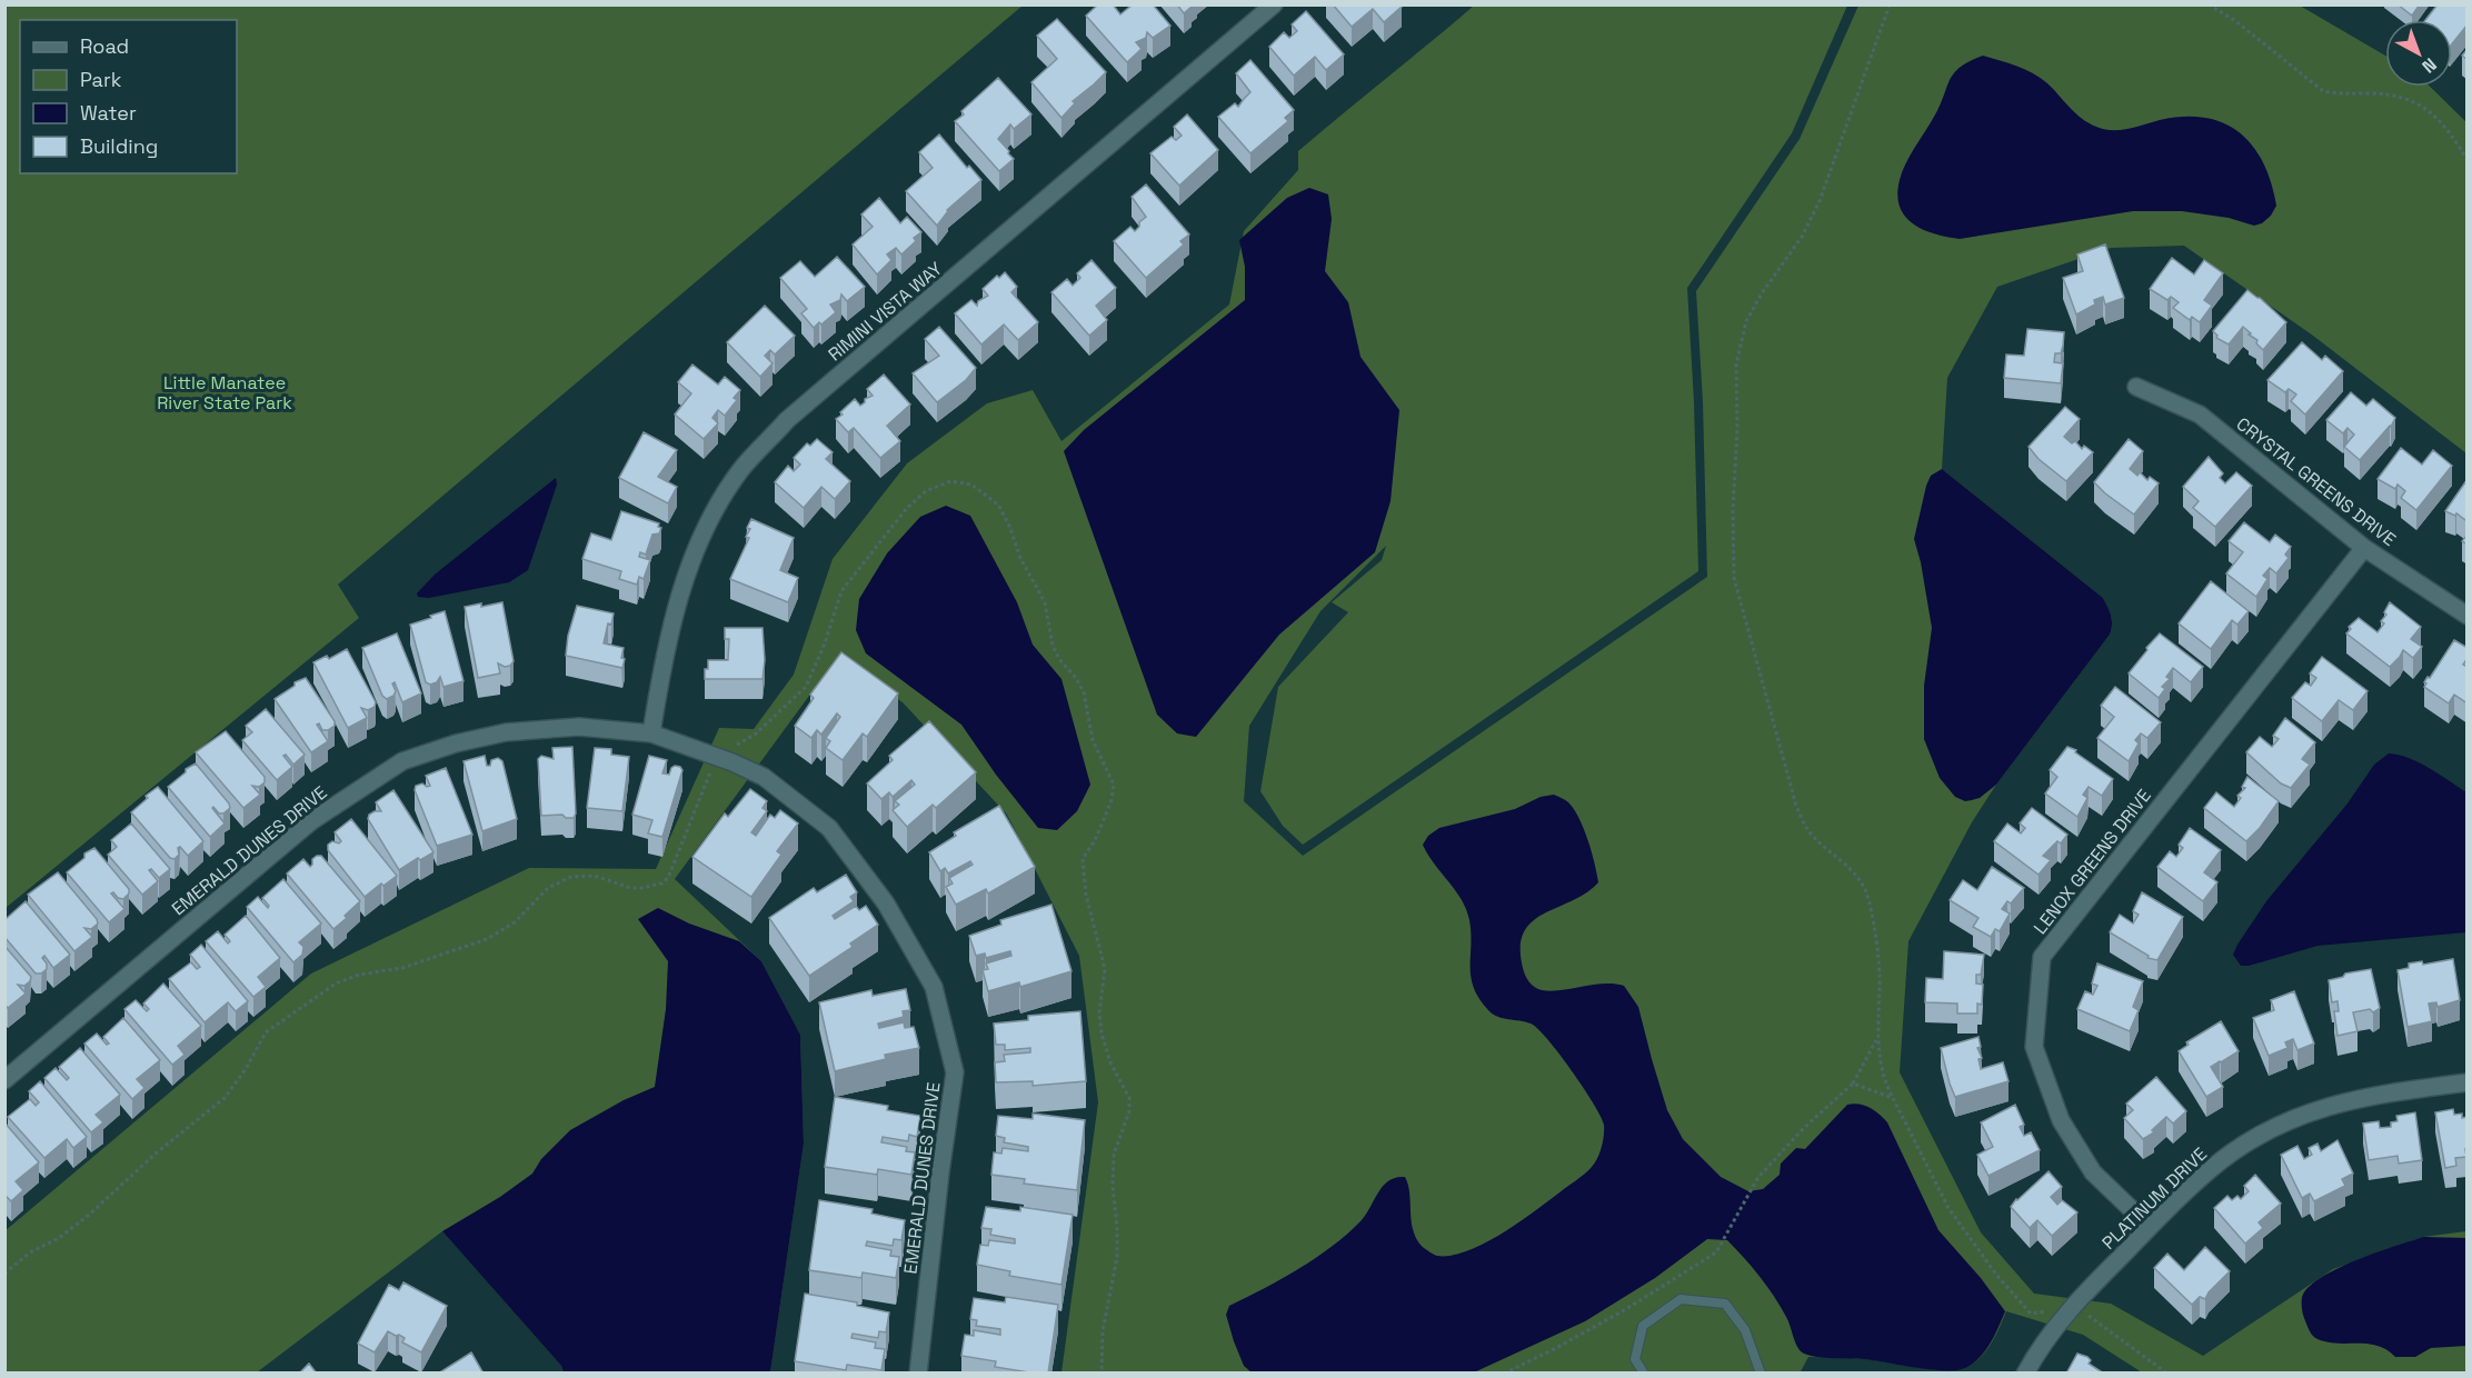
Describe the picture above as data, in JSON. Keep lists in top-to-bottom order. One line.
{"streets":{"street":["RIMINI VISTA WAY","CRYSTAL GREENS DRIVE","EMERALD DUNES DRIVE","LENOX GREENS DRIVE","PLATINUM DRIVE"]},"crossings":[["RIMINI VISTA WAY","EMERALD DUNES DRIVE"],["CRYSTAL GREENS DRIVE","LENOX GREENS DRIVE"],["LENOX GREENS DRIVE","PLATINUM DRIVE"]],"parks":["Little Manatee River State Park"],"legend":["Road","Park","Water","Building"],"north":"bottom right"}
